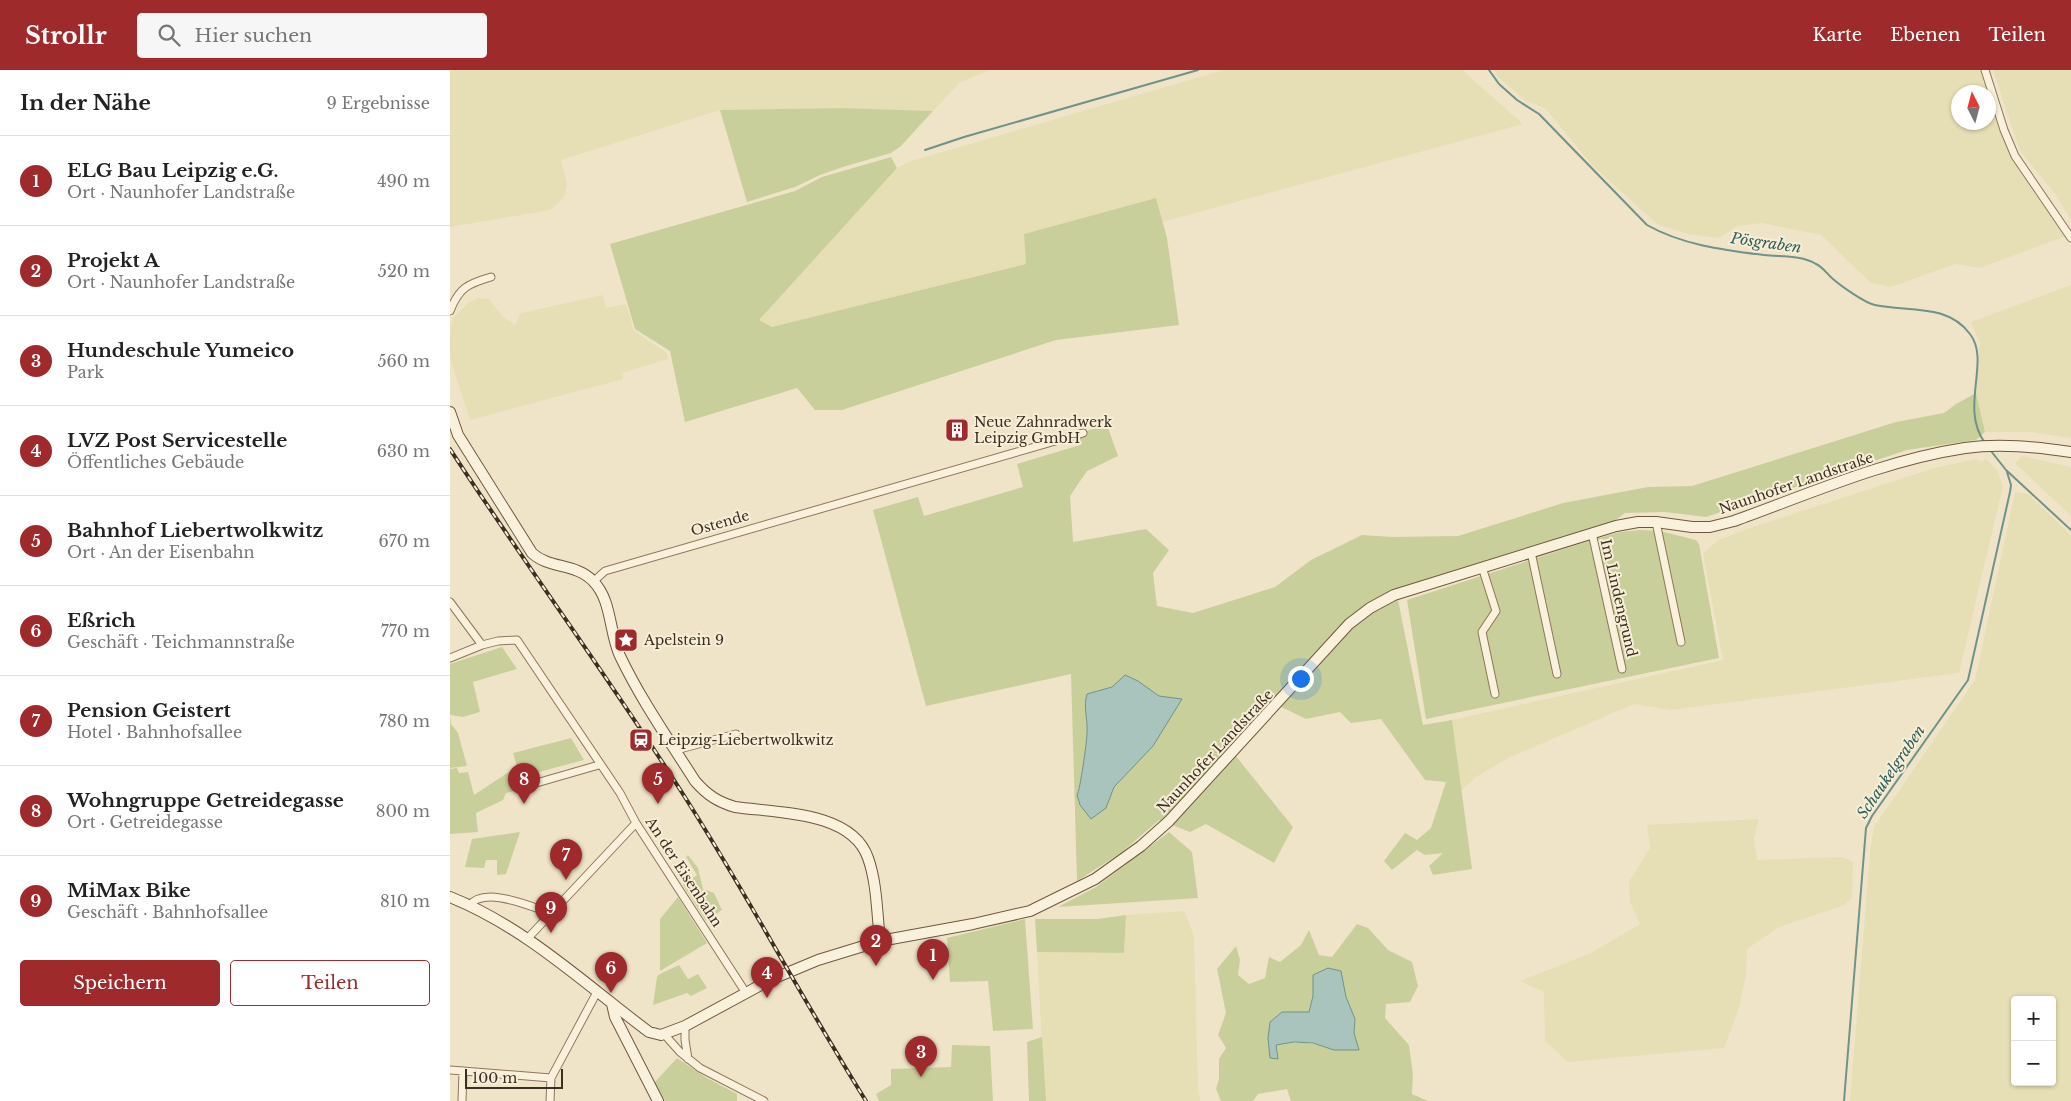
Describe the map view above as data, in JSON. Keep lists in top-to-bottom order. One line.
{"streets":{"street":["Naunhofer Landstraße","Ostende","Im Lindengrund","An der Eisenbahn"]},"crossings":[["Naunhofer Landstraße","Im Lindengrund"],["Naunhofer Landstraße","An der Eisenbahn"]],"water":["Pösgraben","Schaukelgraben"],"places":{"building":["Neue Zahnradwerk Leipzig GmbH"],"place":["Apelstein 9"],"station":["Leipzig-Liebertwolkwitz"]},"scale_bar":"100 m","north":"top","page":{"header":"Strollr","search":"Hier suchen","nav":["Karte","Ebenen","Teilen"],"heading":["In der Nähe","9 Ergebnisse"],"list":[{"mark":"1","name":"ELG Bau Leipzig e.G.","note":"Ort · Naunhofer Landstraße","value":"490 m"},{"mark":"2","name":"Projekt A","note":"Ort · Naunhofer Landstraße","value":"520 m"},{"mark":"3","name":"Hundeschule Yumeico","note":"Park","value":"560 m"},{"mark":"4","name":"LVZ Post Servicestelle","note":"Öffentliches Gebäude","value":"630 m"},{"mark":"5","name":"Bahnhof Liebertwolkwitz","note":"Ort · An der Eisenbahn","value":"670 m"},{"mark":"6","name":"Eßrich","note":"Geschäft · Teichmannstraße","value":"770 m"},{"mark":"7","name":"Pension Geistert","note":"Hotel · Bahnhofsallee","value":"780 m"},{"mark":"8","name":"Wohngruppe Getreidegasse","note":"Ort · Getreidegasse","value":"800 m"},{"mark":"9","name":"MiMax Bike","note":"Geschäft · Bahnhofsallee","value":"810 m"}],"pins":["5","8","7","9","2","1","6","4","3"],"buttons":["Speichern","Teilen"],"map_buttons":["+","−"],"scale":"100 m"}}
